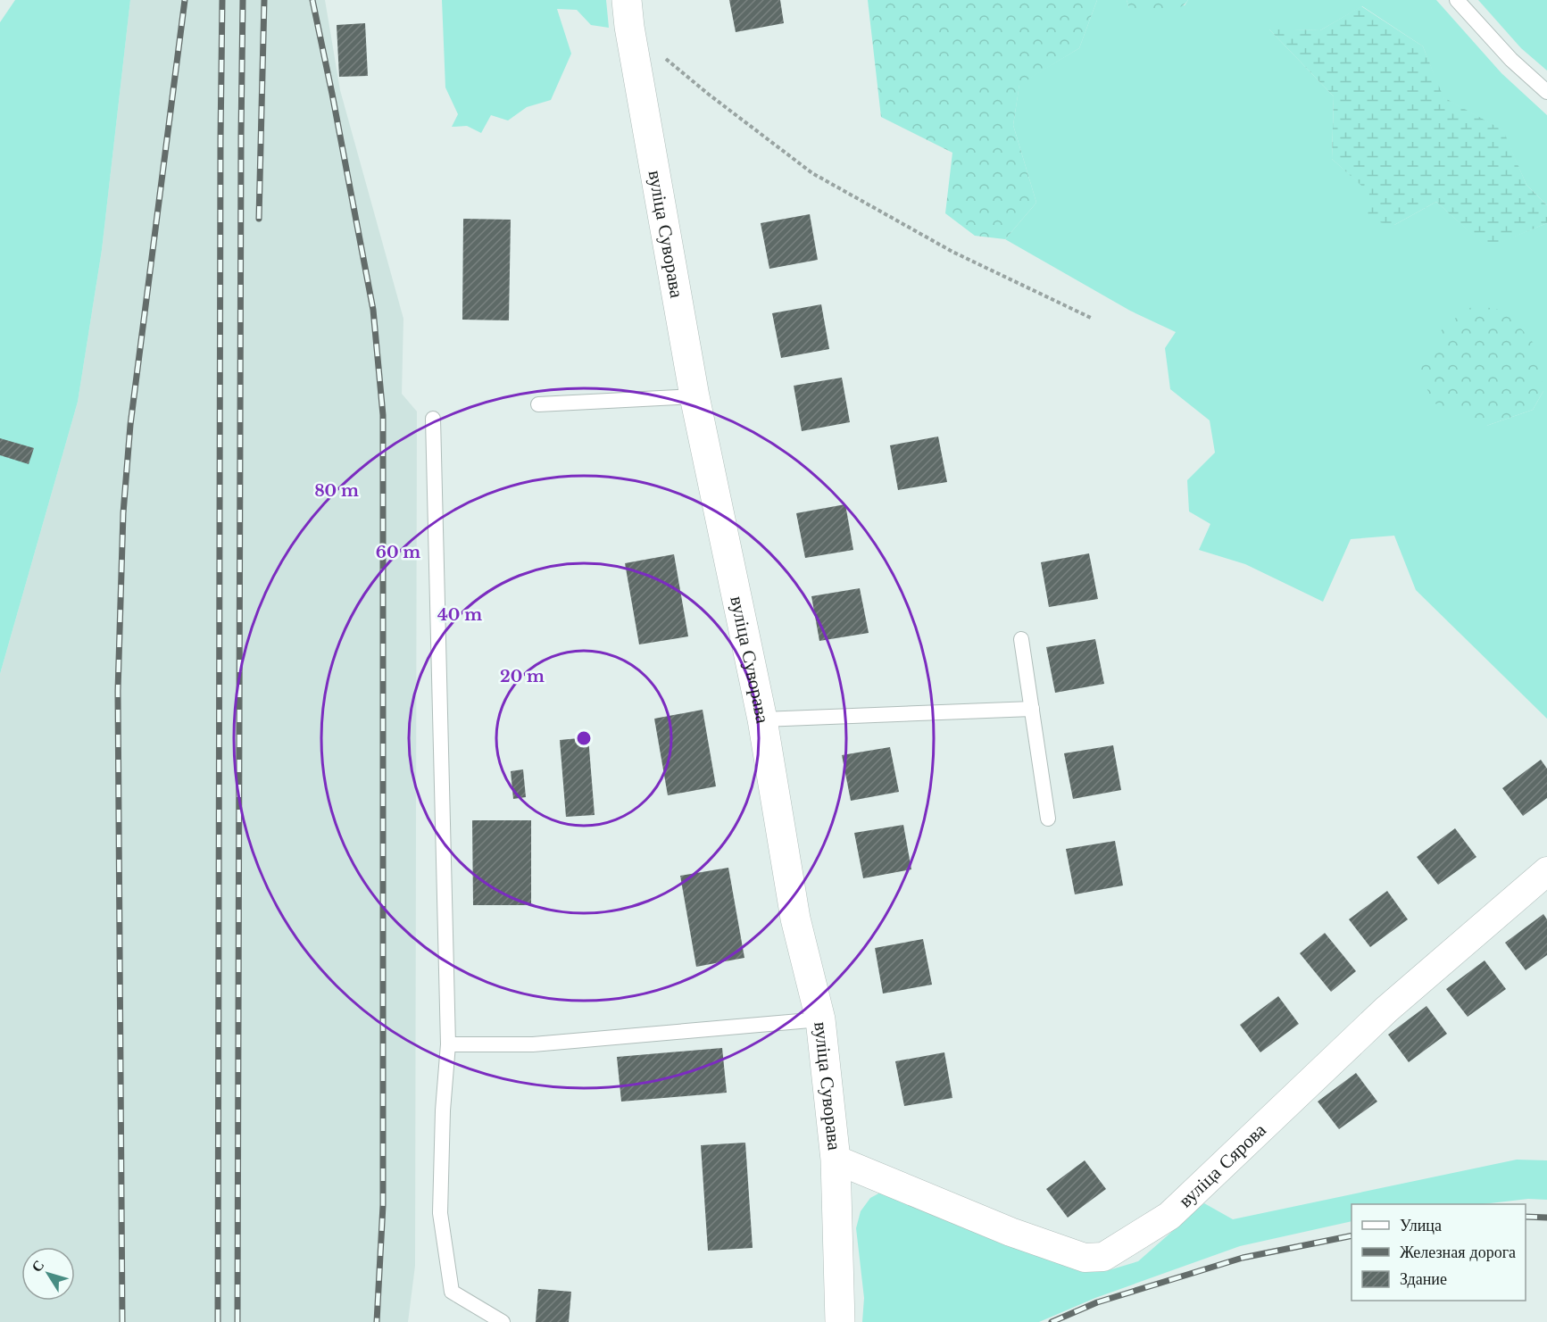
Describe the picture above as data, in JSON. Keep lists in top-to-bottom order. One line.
{"streets":{"street":["вуліца Суворава","вуліца Сярова"]},"crossings":[["вуліца Суворава","вуліца Сярова"]],"legend":["Улица","Железная дорога","Здание"],"north":"top left","rings":["80 m","60 m","40 m","20 m"]}
